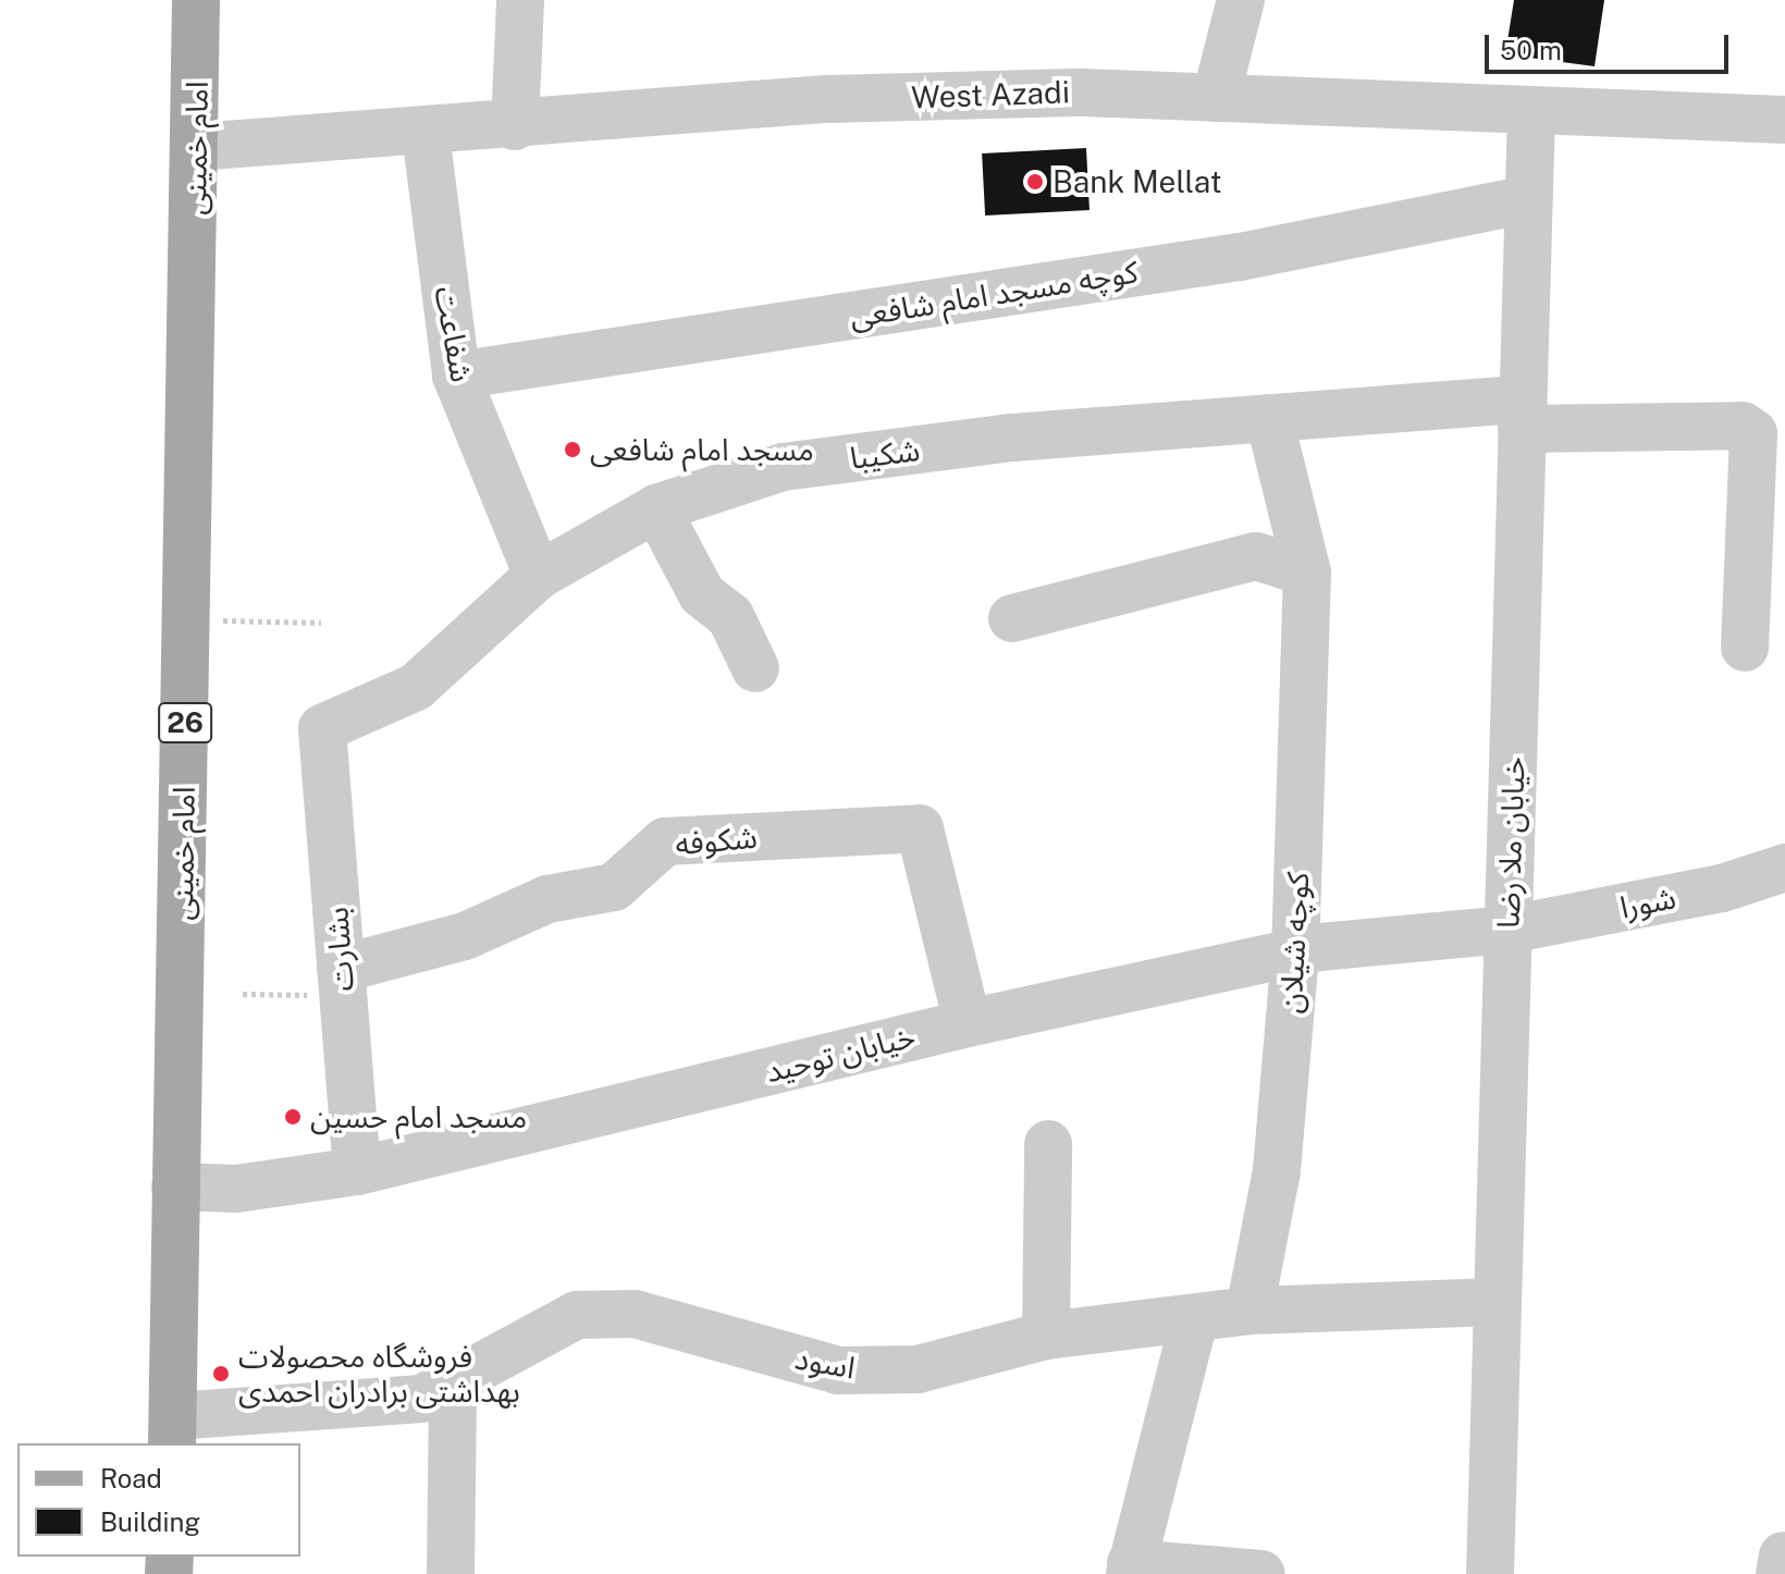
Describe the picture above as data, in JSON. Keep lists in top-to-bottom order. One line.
{"streets":{"main road":["امام خمینی","26"],"street":["West Azadi","کوچه مسجد امام شافعی","شفاعت","شکیبا","شکوفه","خیابان ملا رضا","شورا","کوچه شیلان","بشارت","خیابان توحید","اسود"]},"crossings":[["West Azadi","امام خمینی"],["West Azadi","شفاعت"],["West Azadi","خیابان ملا رضا"],["امام خمینی","خیابان توحید"],["امام خمینی","اسود"],["کوچه مسجد امام شافعی","شفاعت"],["کوچه مسجد امام شافعی","خیابان ملا رضا"],["شفاعت","شکیبا"],["شکیبا","خیابان ملا رضا"],["شکیبا","کوچه شیلان"],["شکیبا","بشارت"],["شکوفه","بشارت"],["شکوفه","خیابان توحید"],["خیابان ملا رضا","شورا"],["خیابان ملا رضا","خیابان توحید"],["خیابان ملا رضا","اسود"],["شورا","خیابان توحید"],["کوچه شیلان","خیابان توحید"],["کوچه شیلان","اسود"],["بشارت","خیابان توحید"]],"places":["Bank Mellat","مسجد امام شافعی","مسجد امام حسین","فروشگاه محصولات بهداشتی برادران احمدی"],"legend":["Road","Building"],"scale_bar":"50 m"}
